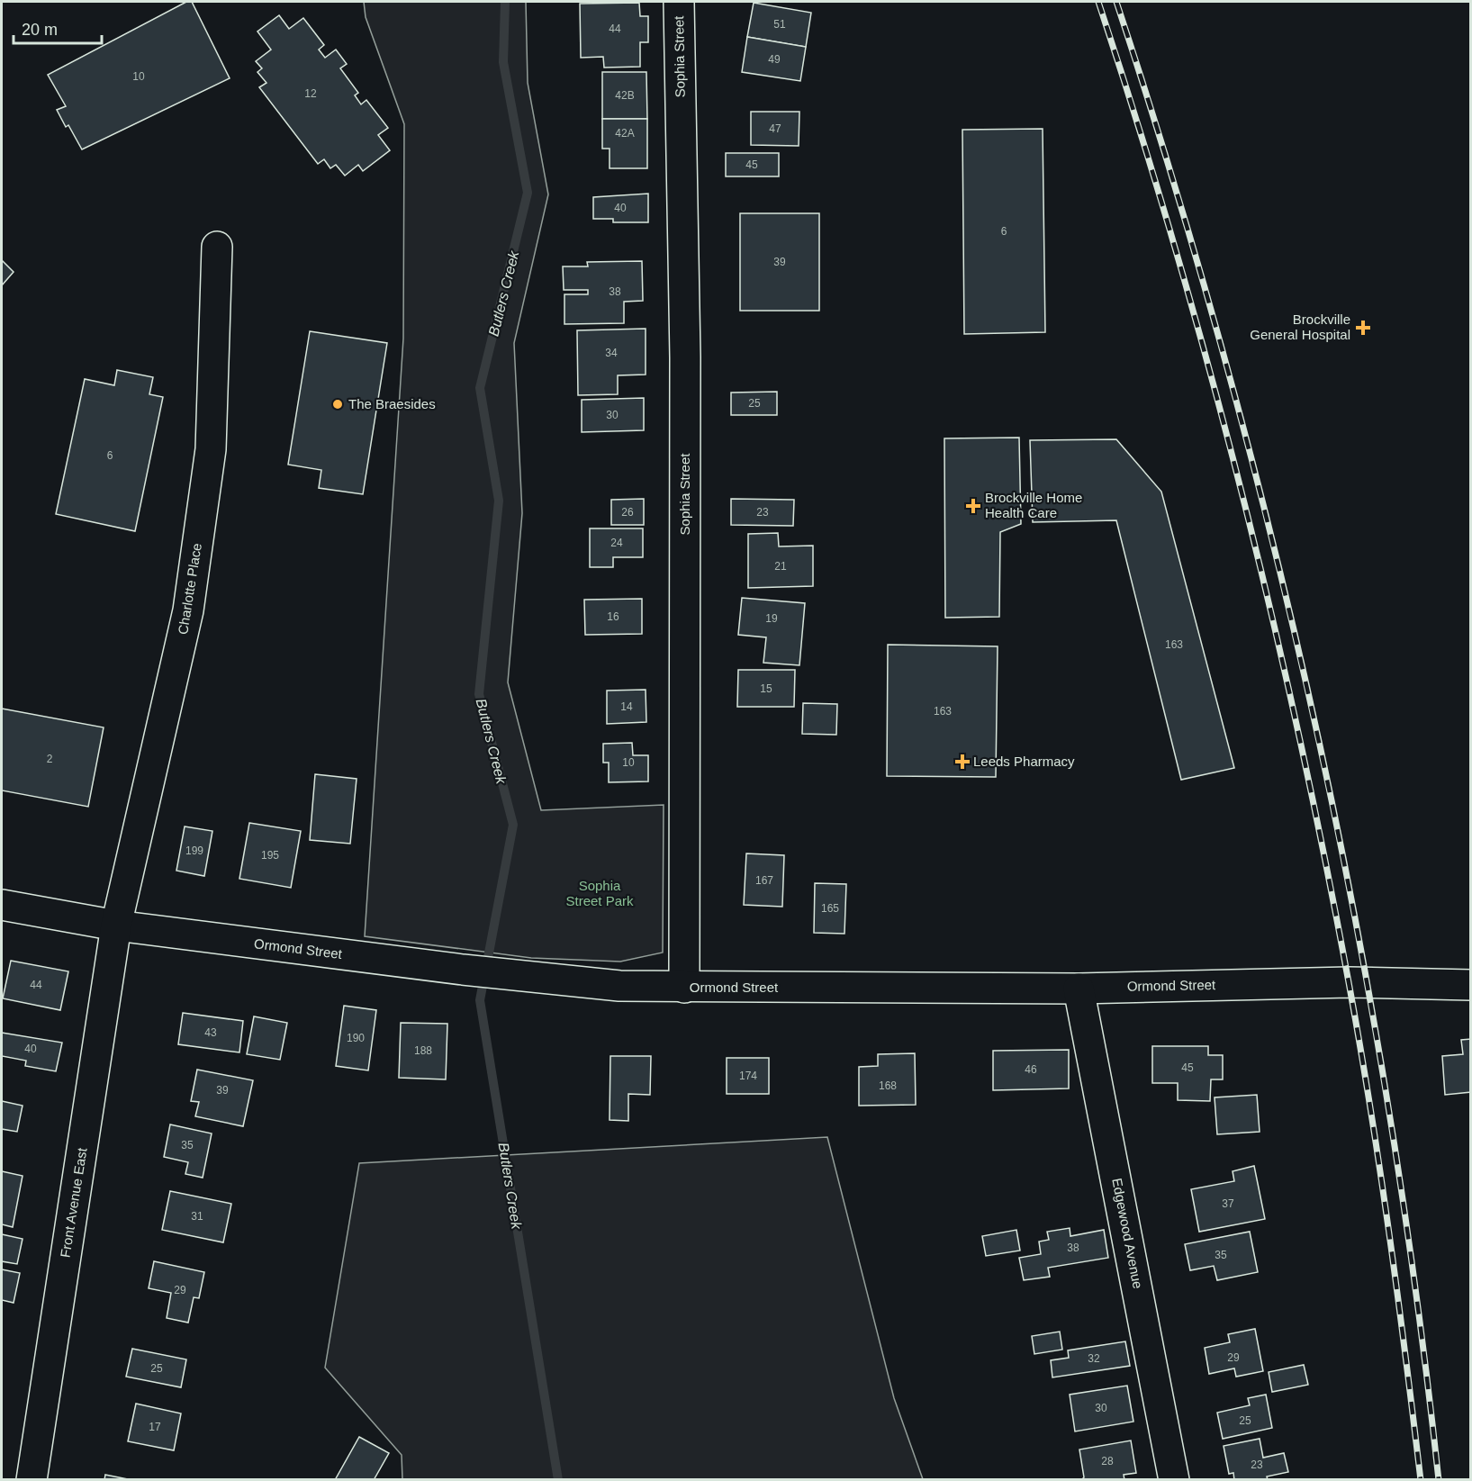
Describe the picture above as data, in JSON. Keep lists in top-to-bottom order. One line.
{"streets":{"street":["Sophia Street","Charlotte Place","Ormond Street","Front Avenue East","Edgewood Avenue"]},"crossings":[["Sophia Street","Ormond Street"],["Charlotte Place","Ormond Street"],["Charlotte Place","Front Avenue East"],["Ormond Street","Front Avenue East"],["Ormond Street","Edgewood Avenue"]],"water":["Butlers Creek"],"parks":["Sophia Street Park"],"places":{"health":["Brockville General Hospital","Brockville Home Health Care","Leeds Pharmacy"],"other":["The Braesides"]},"house_numbers":["51","44","49","10","12","42B","47","42A","45","40","6","39","38","34","25","30","6","26","23","24","21","16","19","163","15","14","163","2","10","199","195","167","165","44","43","190","40","188","45","46","174","168","39","35","37","31","38","35","29","29","32","25","30","25","17","28","23"],"scale_bar":"20 m"}
